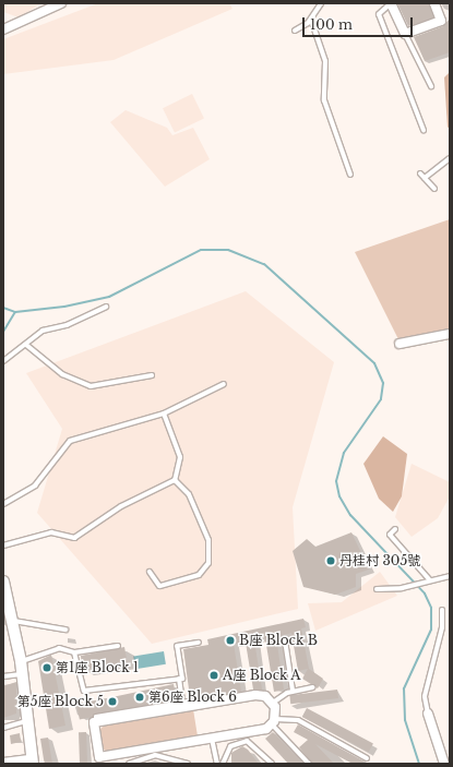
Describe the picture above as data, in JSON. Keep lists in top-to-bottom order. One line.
{"places":["丹桂村 305號","B座 Block B","第1座 Block 1","A座 Block A","第6座 Block 6","第5座 Block 5"],"scale_bar":"100 m"}
